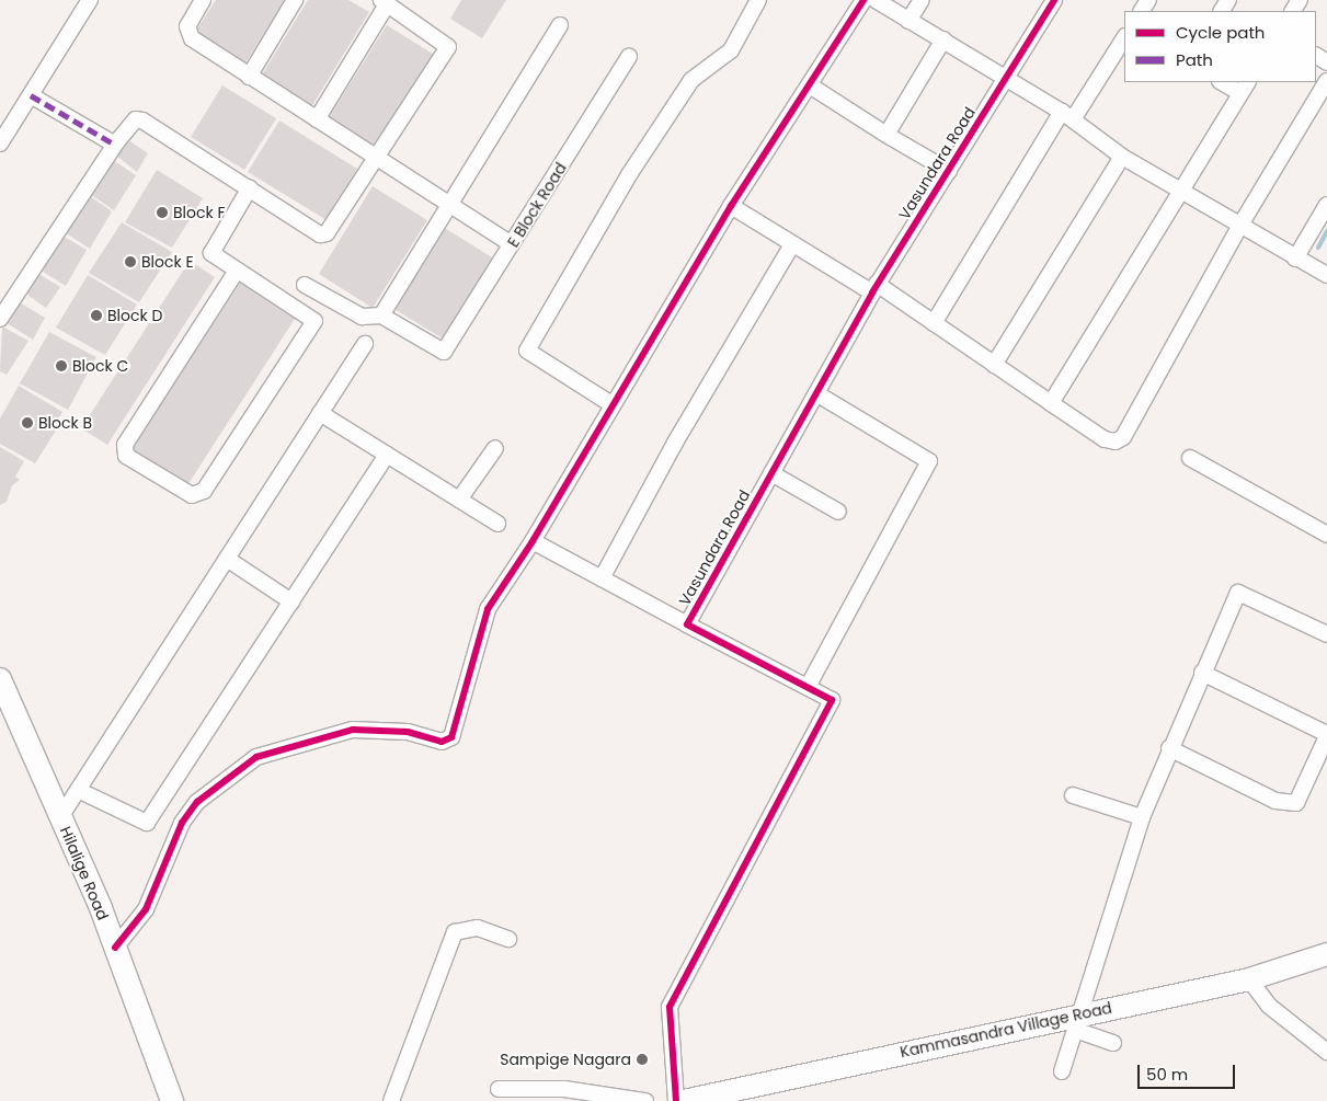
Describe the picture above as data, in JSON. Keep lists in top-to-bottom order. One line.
{"streets":{"street":["Vasundara Road","E Block Road","Hilalige Road","Kammasandra Village Road"]},"places":["Block F","Block E","Block D","Block C","Block B","Sampige Nagara"],"legend":["Cycle path","Path"],"scale_bar":"50 m"}
